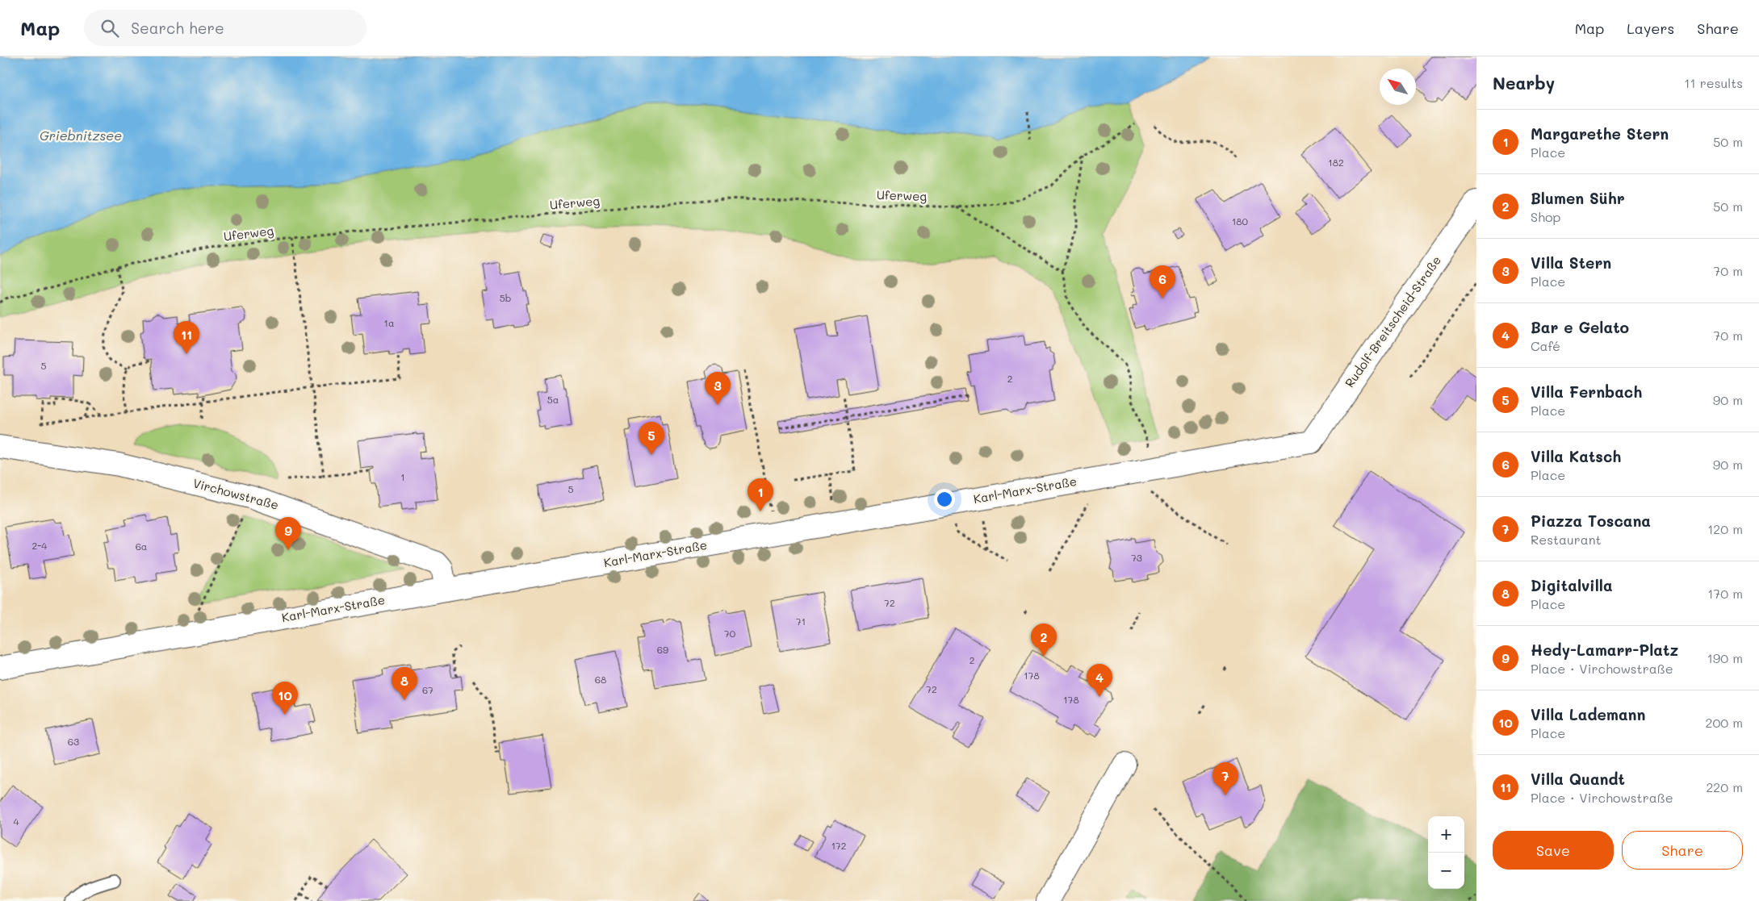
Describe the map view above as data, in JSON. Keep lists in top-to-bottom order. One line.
{"streets":{"street":["Rudolf-Breitscheid-Straße","Karl-Marx-Straße","Virchowstraße"],"path":["Uferweg"]},"crossings":[["Rudolf-Breitscheid-Straße","Karl-Marx-Straße"],["Karl-Marx-Straße","Virchowstraße"]],"water":["Griebnitzsee"],"house_numbers":["182","180","5b","1a","5","2","5a","1","5","2-4","6a","73","72","71","70","69","2","178","68","72","67","178","63","4","172"],"north":"top left","page":{"header":"Map","search":"Search here","nav":["Map","Layers","Share"],"heading":["Nearby","11 results"],"list":[{"mark":"1","name":"Margarethe Stern","note":"Place","value":"50 m"},{"mark":"2","name":"Blumen Sühr","note":"Shop","value":"50 m"},{"mark":"3","name":"Villa Stern","note":"Place","value":"70 m"},{"mark":"4","name":"Bar e Gelato","note":"Café","value":"70 m"},{"mark":"5","name":"Villa Fernbach","note":"Place","value":"90 m"},{"mark":"6","name":"Villa Katsch","note":"Place","value":"90 m"},{"mark":"7","name":"Piazza Toscana","note":"Restaurant","value":"120 m"},{"mark":"8","name":"Digitalvilla","note":"Place","value":"170 m"},{"mark":"9","name":"Hedy-Lamarr-Platz","note":"Place · Virchowstraße","value":"190 m"},{"mark":"10","name":"Villa Lademann","note":"Place","value":"200 m"},{"mark":"11","name":"Villa Quandt","note":"Place · Virchowstraße","value":"220 m"}],"pins":["6","11","3","5","1","9","2","4","8","10","7"],"map_buttons":["+","−"],"buttons":["Save","Share"]}}
